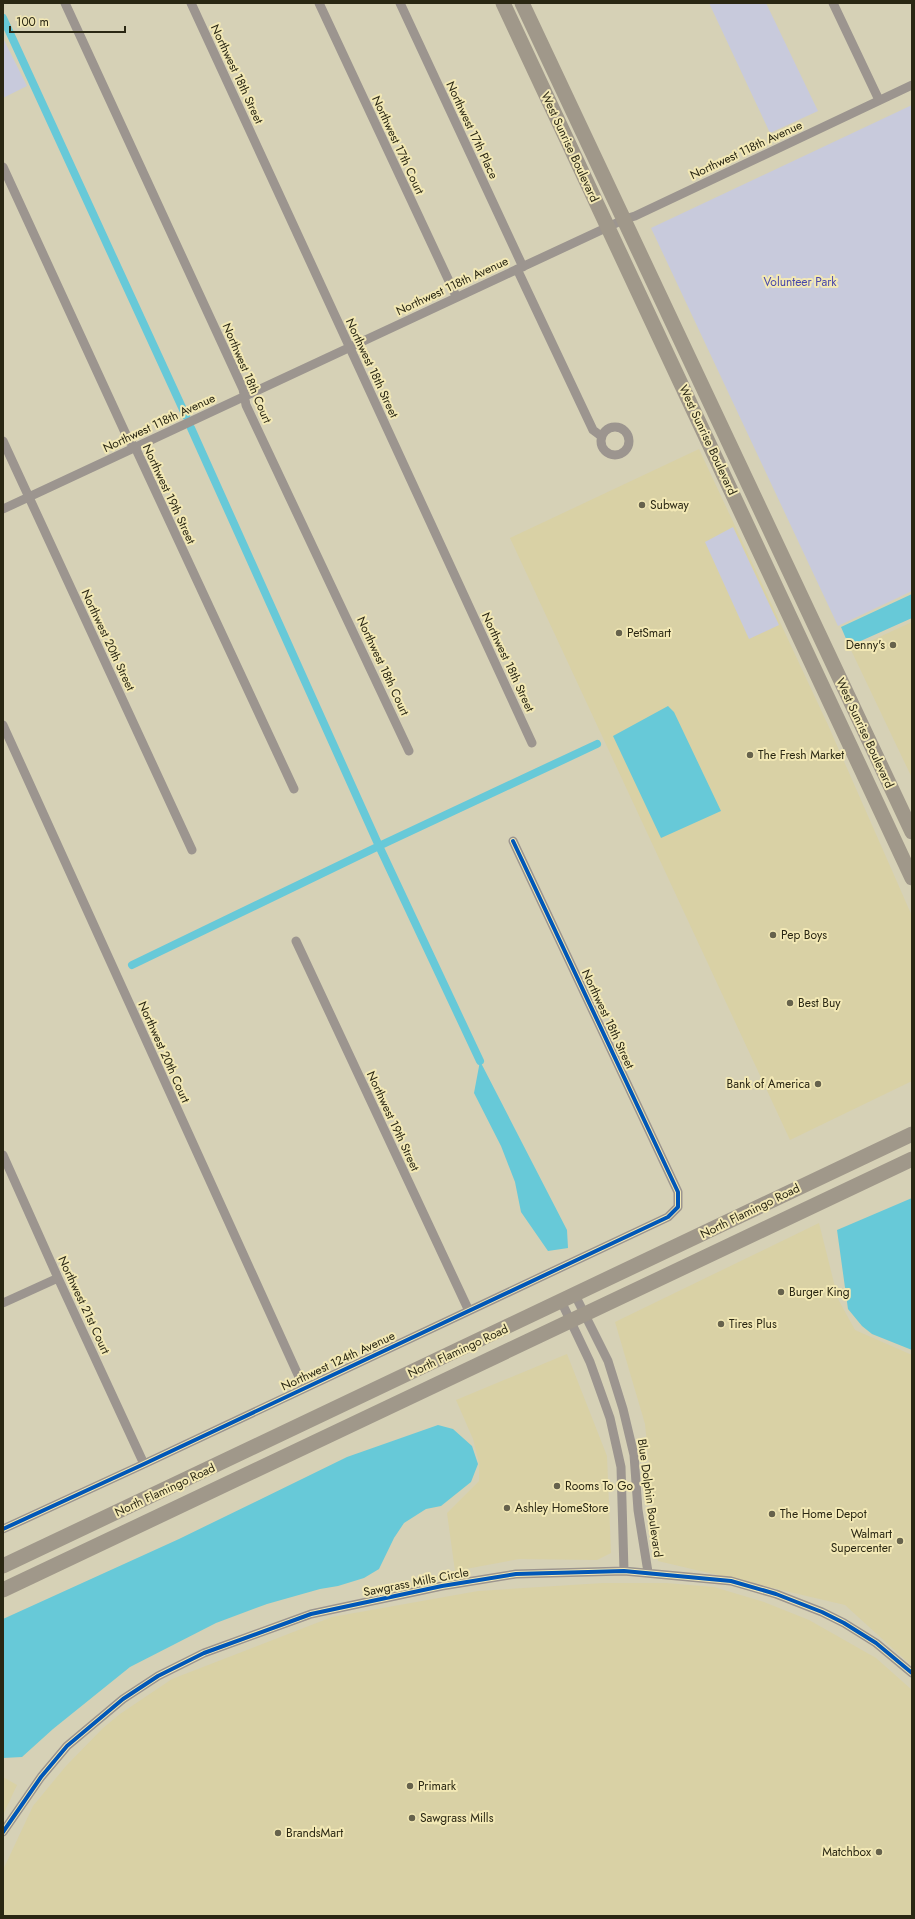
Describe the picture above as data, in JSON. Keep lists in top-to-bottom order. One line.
{"streets":{"highway":["West Sunrise Boulevard","North Flamingo Road"],"street":["Northwest 18th Street","Northwest 17th Place","Northwest 17th Court","Northwest 118th Avenue","Northwest 18th Court","Northwest 19th Street","Northwest 20th Street","Northwest 20th Court","Northwest 21st Court","Northwest 124th Avenue","Blue Dolphin Boulevard","Sawgrass Mills Circle"]},"crossings":[["Northwest 18th Street","Northwest 118th Avenue"],["Northwest 18th Street","Northwest 124th Avenue"],["Northwest 17th Place","Northwest 118th Avenue"],["Northwest 17th Court","Northwest 118th Avenue"],["West Sunrise Boulevard","Northwest 118th Avenue"],["Northwest 118th Avenue","Northwest 18th Court"],["Northwest 118th Avenue","Northwest 19th Street"],["Northwest 118th Avenue","Northwest 20th Street"],["Northwest 19th Street","Northwest 124th Avenue"],["Northwest 20th Court","Northwest 124th Avenue"],["North Flamingo Road","Blue Dolphin Boulevard"],["Northwest 21st Court","Northwest 124th Avenue"],["Blue Dolphin Boulevard","Sawgrass Mills Circle"]],"parks":["Volunteer Park"],"places":["Subway","PetSmart","Denny's","The Fresh Market","Pep Boys","Best Buy","Bank of America","Burger King","Tires Plus","Rooms To Go","Ashley HomeStore","The Home Depot","Walmart Supercenter","Primark","Sawgrass Mills","BrandsMart","Matchbox"],"scale_bar":"100 m"}
